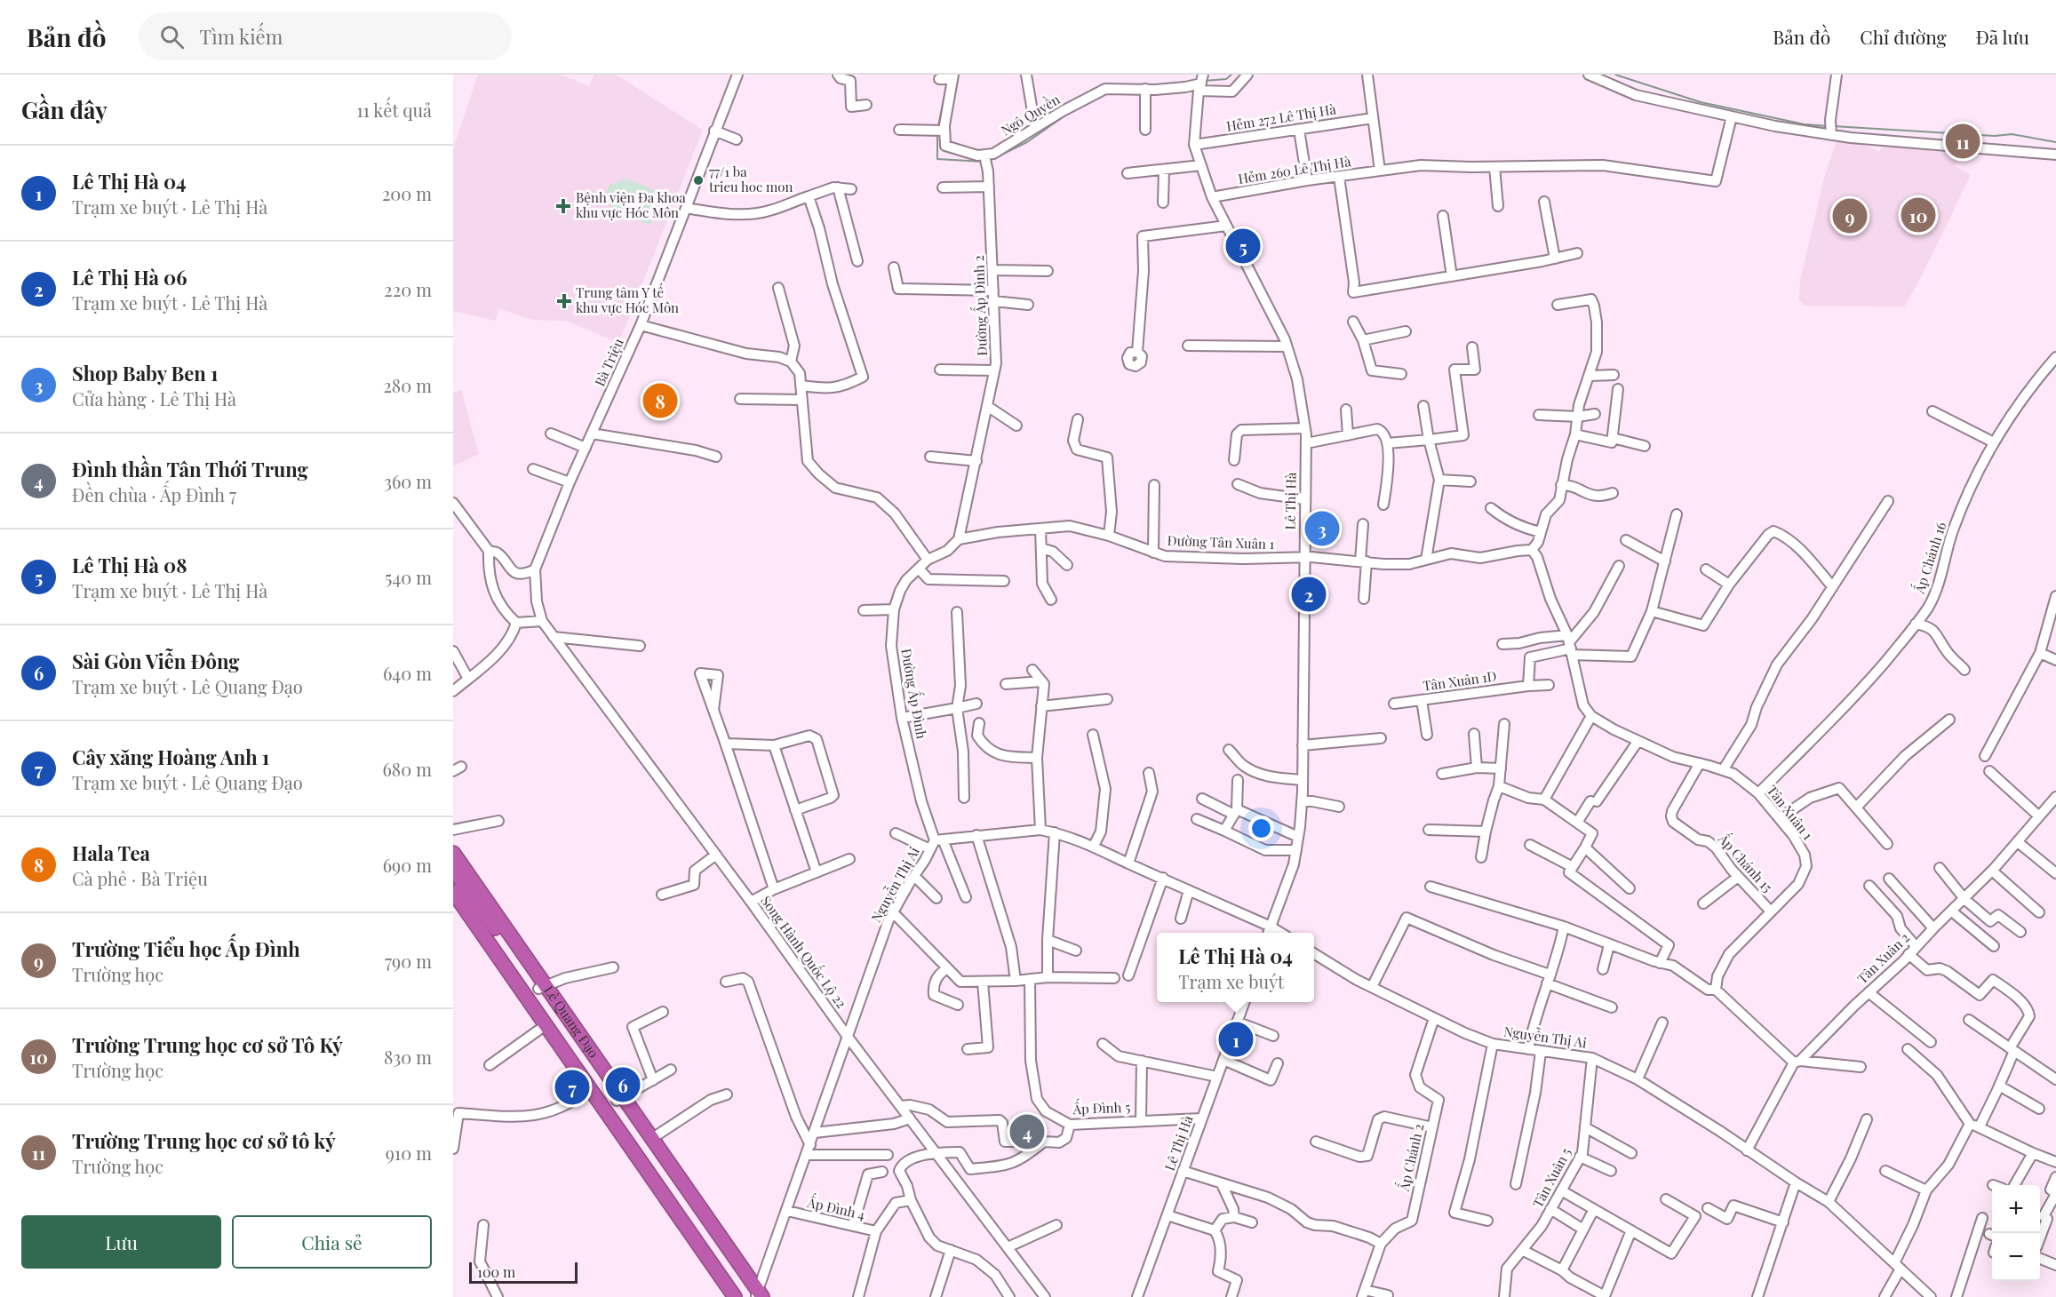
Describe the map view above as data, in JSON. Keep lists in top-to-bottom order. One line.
{"streets":{"highway":["Lê Quang Đạo"],"street":["Ngô Quyền","Hẻm 272 Lê Thị Hà","Hẻm 260 Lê Thị Hà","Đường Ấp Đình 2","Bà Triệu","Lê Thị Hà","Đường Tân Xuân 1","Ấp Chánh 16","Tân Xuân 1D","Đường Ấp Đình","Tân Xuân 1","Ấp Chánh 15","Nguyễn Thị Ai","Song Hành Quốc Lộ 22","Tân Xuân 2","Ấp Đình 5","Ấp Chánh 2","Tân Xuân 5","Ấp Đình 4"]},"crossings":[["Ngô Quyền","Đường Ấp Đình 2"],["Ngô Quyền","Lê Thị Hà"],["Hẻm 272 Lê Thị Hà","Lê Thị Hà"],["Hẻm 260 Lê Thị Hà","Lê Thị Hà"],["Đường Ấp Đình 2","Đường Tân Xuân 1"],["Lê Thị Hà","Đường Tân Xuân 1"],["Lê Thị Hà","Ấp Đình 5"],["Đường Tân Xuân 1","Đường Ấp Đình"],["Ấp Chánh 16","Tân Xuân 1"],["Đường Ấp Đình","Nguyễn Thị Ai"],["Tân Xuân 1","Ấp Chánh 15"],["Nguyễn Thị Ai","Song Hành Quốc Lộ 22"],["Nguyễn Thị Ai","Tân Xuân 2"],["Nguyễn Thị Ai","Lê Quang Đạo"],["Nguyễn Thị Ai","Ấp Chánh 2"],["Nguyễn Thị Ai","Tân Xuân 5"],["Nguyễn Thị Ai","Ấp Đình 4"]],"places":{"other":["77/1 ba trieu hoc mon"],"health":["Bệnh viện Đa khoa khu vực Hóc Môn","Trung tâm Y tế khu vực Hóc Môn"]},"scale_bar":"100 m","page":{"header":"Bản đồ","search":"Tìm kiếm","nav":["Bản đồ","Chỉ đường","Đã lưu"],"heading":["Gần đây","11 kết quả"],"pins":["11","10","9","5","8","3","2","1","6","7","4"],"list":[{"mark":"1","name":"Lê Thị Hà 04","note":"Trạm xe buýt · Lê Thị Hà","value":"200 m"},{"mark":"2","name":"Lê Thị Hà 06","note":"Trạm xe buýt · Lê Thị Hà","value":"220 m"},{"mark":"3","name":"Shop Baby Ben 1","note":"Cửa hàng · Lê Thị Hà","value":"280 m"},{"mark":"4","name":"Đình thần Tân Thới Trung","note":"Đền chùa · Ấp Đình 7","value":"360 m"},{"mark":"5","name":"Lê Thị Hà 08","note":"Trạm xe buýt · Lê Thị Hà","value":"540 m"},{"mark":"6","name":"Sài Gòn Viễn Đông","note":"Trạm xe buýt · Lê Quang Đạo","value":"640 m"},{"mark":"7","name":"Cây xăng Hoàng Anh 1","note":"Trạm xe buýt · Lê Quang Đạo","value":"680 m"},{"mark":"8","name":"Hala Tea","note":"Cà phê · Bà Triệu","value":"690 m"},{"mark":"9","name":"Trường Tiểu học Ấp Đình","note":"Trường học","value":"790 m"},{"mark":"10","name":"Trường Trung học cơ sở Tô Ký","note":"Trường học","value":"830 m"},{"mark":"11","name":"Trường Trung học cơ sở tô ký","note":"Trường học","value":"910 m"}],"popup":["Lê Thị Hà 04","Trạm xe buýt"],"map_buttons":["+","−"],"buttons":["Lưu","Chia sẻ"],"scale":"100 m"}}
